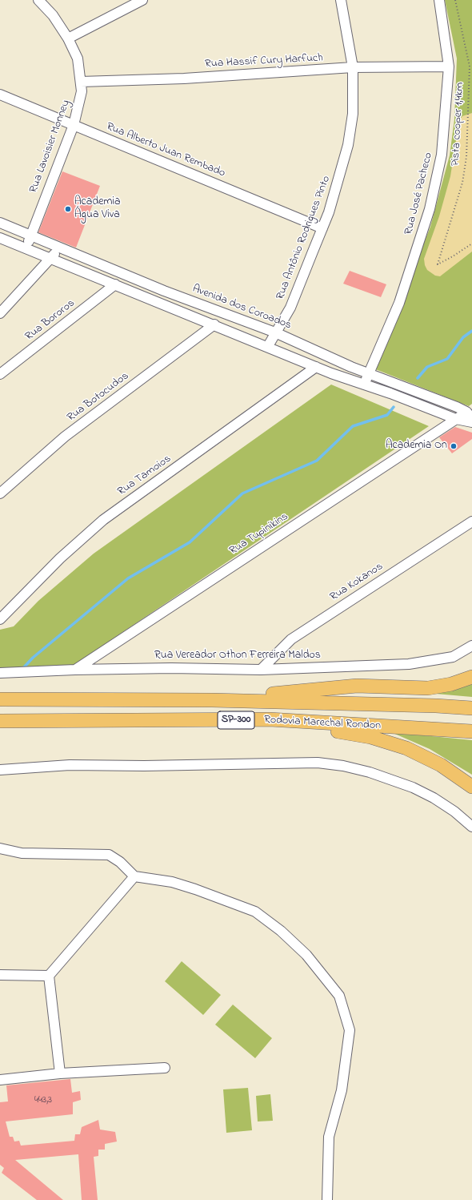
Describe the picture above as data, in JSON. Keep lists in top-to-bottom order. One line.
{"streets":{"highway":["SP-300","Rodovia Marechal Rondon"],"street":["Rua Hassif Cury Harfuch","Rua Lavoisier Monney","Rua Alberto Juan Rembado","Rua José Pacheco","Rua Antônio Rodrigues Pinto","Avenida dos Coroados","Rua Bororos","Rua Botocudos","Rua Tamoios","Rua Tupinikins","Rua Kokanos","Rua Vereador Othon Ferreira Maldos"],"path":["Pista cooper 1,4km"]},"crossings":[["Rua Hassif Cury Harfuch","Rua Lavoisier Monney"],["Rua Hassif Cury Harfuch","Rua José Pacheco"],["Rua Hassif Cury Harfuch","Rua Antônio Rodrigues Pinto"],["Rua Lavoisier Monney","Rua Alberto Juan Rembado"],["Rua Lavoisier Monney","Avenida dos Coroados"],["Rua Alberto Juan Rembado","Rua Antônio Rodrigues Pinto"],["Rua José Pacheco","Avenida dos Coroados"],["Rua Antônio Rodrigues Pinto","Avenida dos Coroados"],["Avenida dos Coroados","Rua Tupinikins"],["Rua Tupinikins","Rua Vereador Othon Ferreira Maldos"],["Rua Kokanos","Rua Vereador Othon Ferreira Maldos"]],"places":["Academia Água Viva","Academia On"],"house_numbers":["443,3"]}
